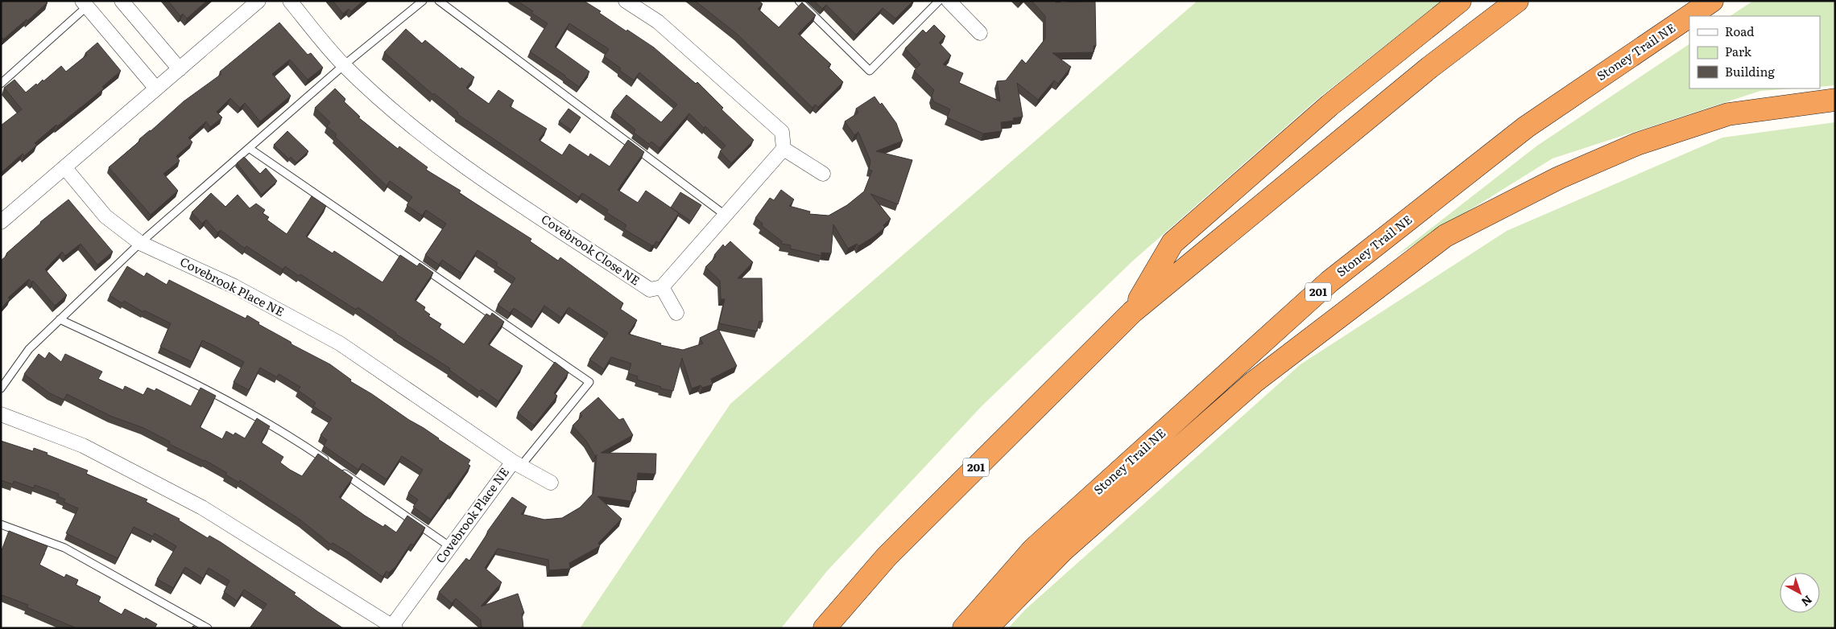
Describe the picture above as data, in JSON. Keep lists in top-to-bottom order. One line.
{"streets":{"highway":["Stoney Trail NE","201"],"street":["Covebrook Close NE","Covebrook Place NE"]},"legend":["Road","Park","Building"],"north":"bottom right"}
